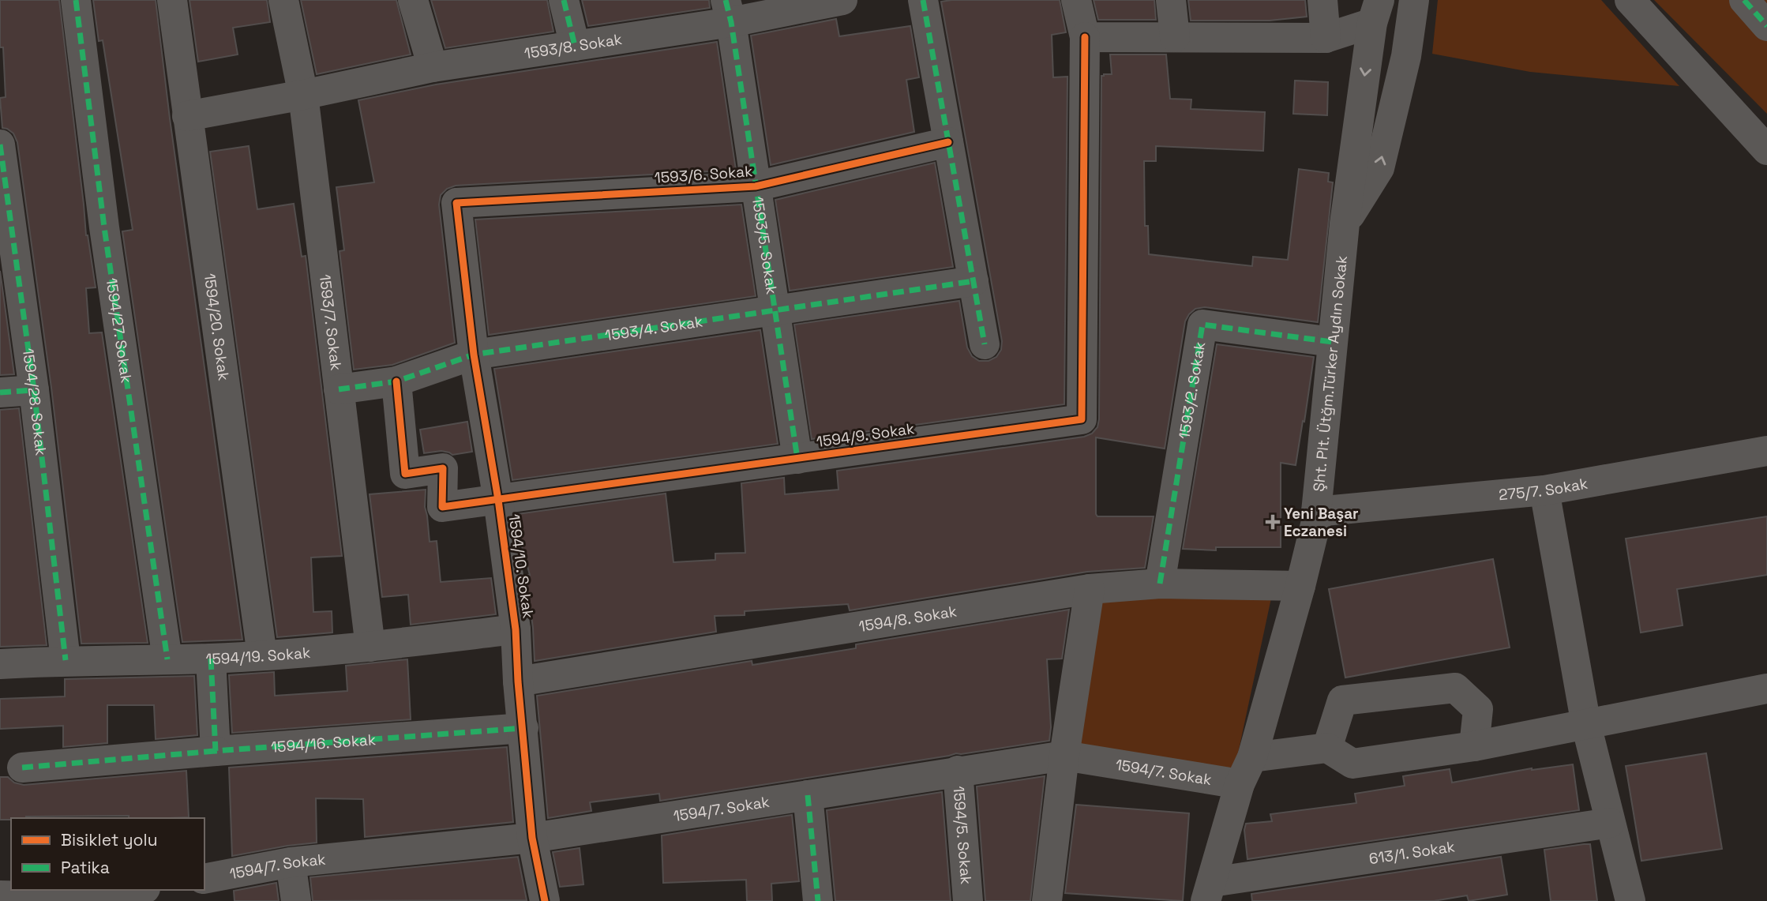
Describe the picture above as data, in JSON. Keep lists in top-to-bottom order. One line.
{"streets":{"street":["1593/8. Sokak","1593/6. Sokak","1593/5. Sokak","1593/7. Sokak","1593/4. Sokak","1594/20. Sokak","1594/27. Sokak","Şht. Plt. Ütğm.Türker Aydın Sokak","1593/2. Sokak","1594/28. Sokak","1594/9. Sokak","275/7. Sokak","1594/10. Sokak","1594/8. Sokak","1594/19. Sokak","1594/16. Sokak","1594/7. Sokak","1594/5. Sokak","613/1. Sokak"]},"crossings":[["1593/8. Sokak","1593/5. Sokak"],["1593/8. Sokak","1593/7. Sokak"],["1593/8. Sokak","1594/20. Sokak"],["1593/6. Sokak","1593/5. Sokak"],["1593/6. Sokak","1594/10. Sokak"],["1593/5. Sokak","1593/4. Sokak"],["1593/5. Sokak","1594/9. Sokak"],["1593/7. Sokak","1593/4. Sokak"],["1593/7. Sokak","1594/19. Sokak"],["1593/4. Sokak","1594/9. Sokak"],["1593/4. Sokak","1594/10. Sokak"],["1594/20. Sokak","1594/19. Sokak"],["1594/27. Sokak","1594/19. Sokak"],["Şht. Plt. Ütğm.Türker Aydın Sokak","1593/2. Sokak"],["Şht. Plt. Ütğm.Türker Aydın Sokak","275/7. Sokak"],["Şht. Plt. Ütğm.Türker Aydın Sokak","1594/8. Sokak"],["Şht. Plt. Ütğm.Türker Aydın Sokak","1594/7. Sokak"],["Şht. Plt. Ütğm.Türker Aydın Sokak","613/1. Sokak"],["1593/2. Sokak","1594/8. Sokak"],["1594/28. Sokak","1594/19. Sokak"],["1594/9. Sokak","1594/10. Sokak"],["1594/10. Sokak","1594/8. Sokak"],["1594/10. Sokak","1594/19. Sokak"],["1594/10. Sokak","1594/16. Sokak"],["1594/10. Sokak","1594/7. Sokak"],["1594/7. Sokak","1594/5. Sokak"]],"places":{"health":["Yeni Başar Eczanesi"]},"legend":["Bisiklet yolu","Patika"]}
